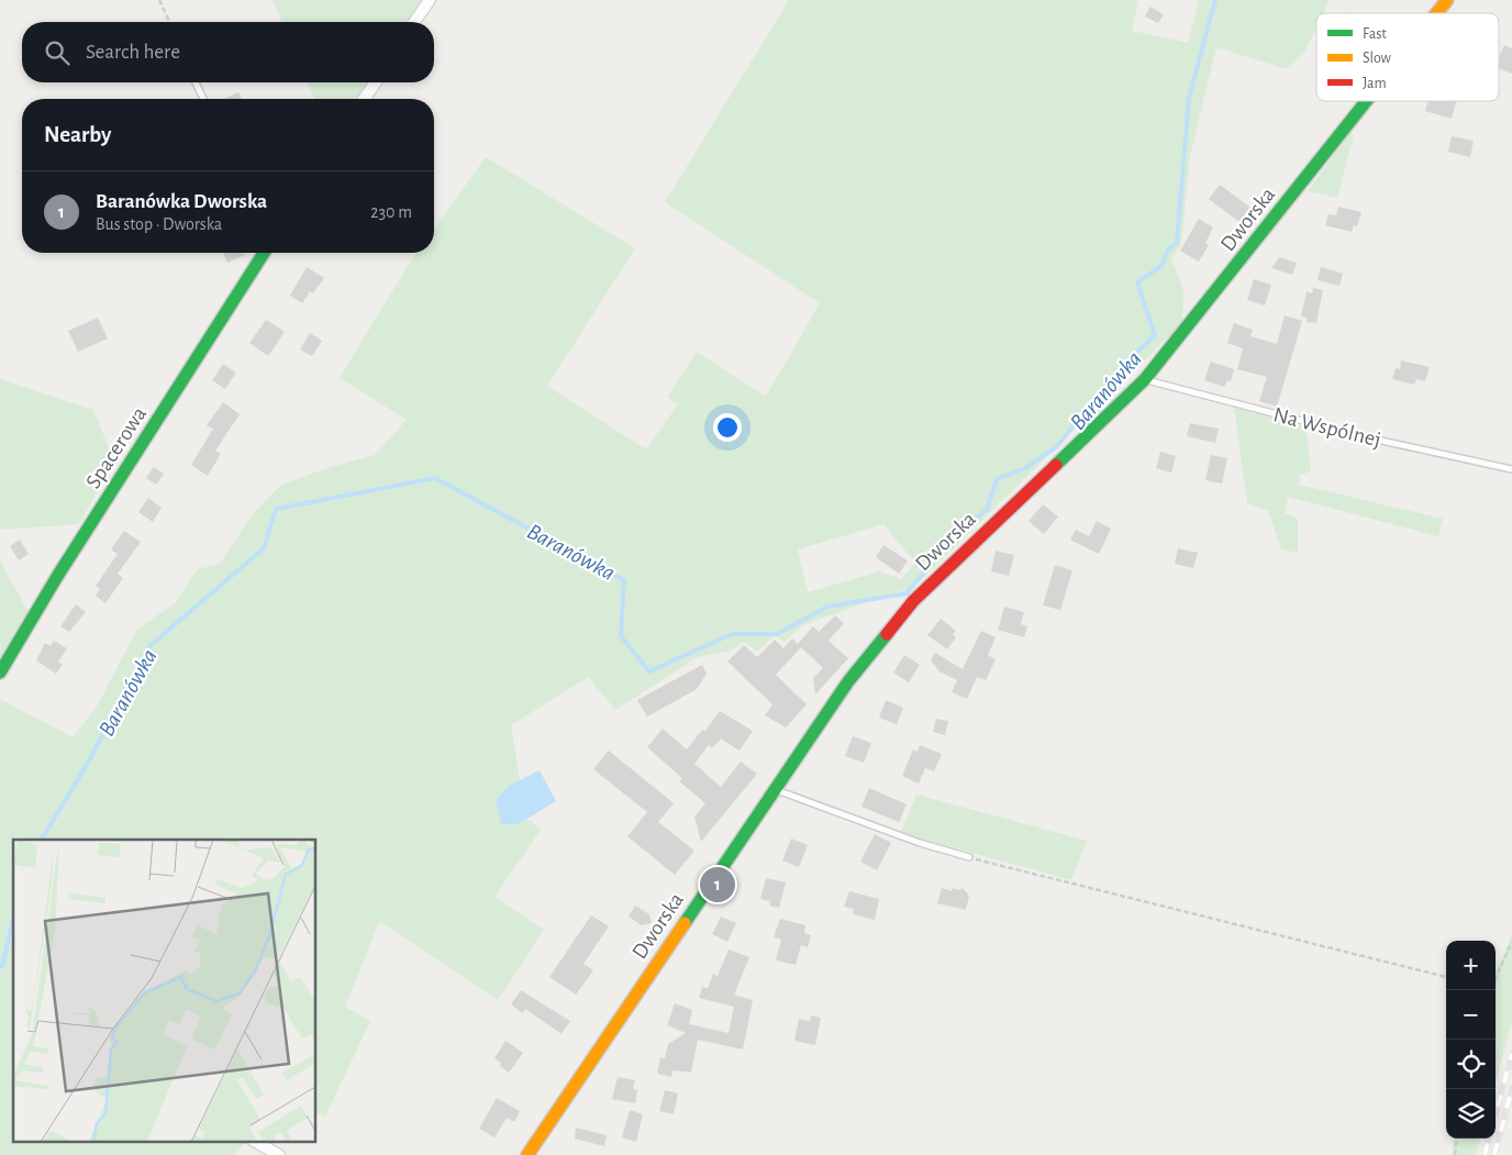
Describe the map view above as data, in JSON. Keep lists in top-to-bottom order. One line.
{"streets":{"street":["Dworska","Spacerowa"],"lane":["Na Wspólnej"]},"crossings":[["Dworska","Na Wspólnej"]],"water":["Baranówka"],"legend":["Fast","Slow","Jam"],"page":{"search":"Search here","heading":"Nearby","list":[{"mark":"1","name":"Baranówka Dworska","note":"Bus stop · Dworska","value":"230 m"}],"pins":"1","map_buttons":["+","−"]}}
